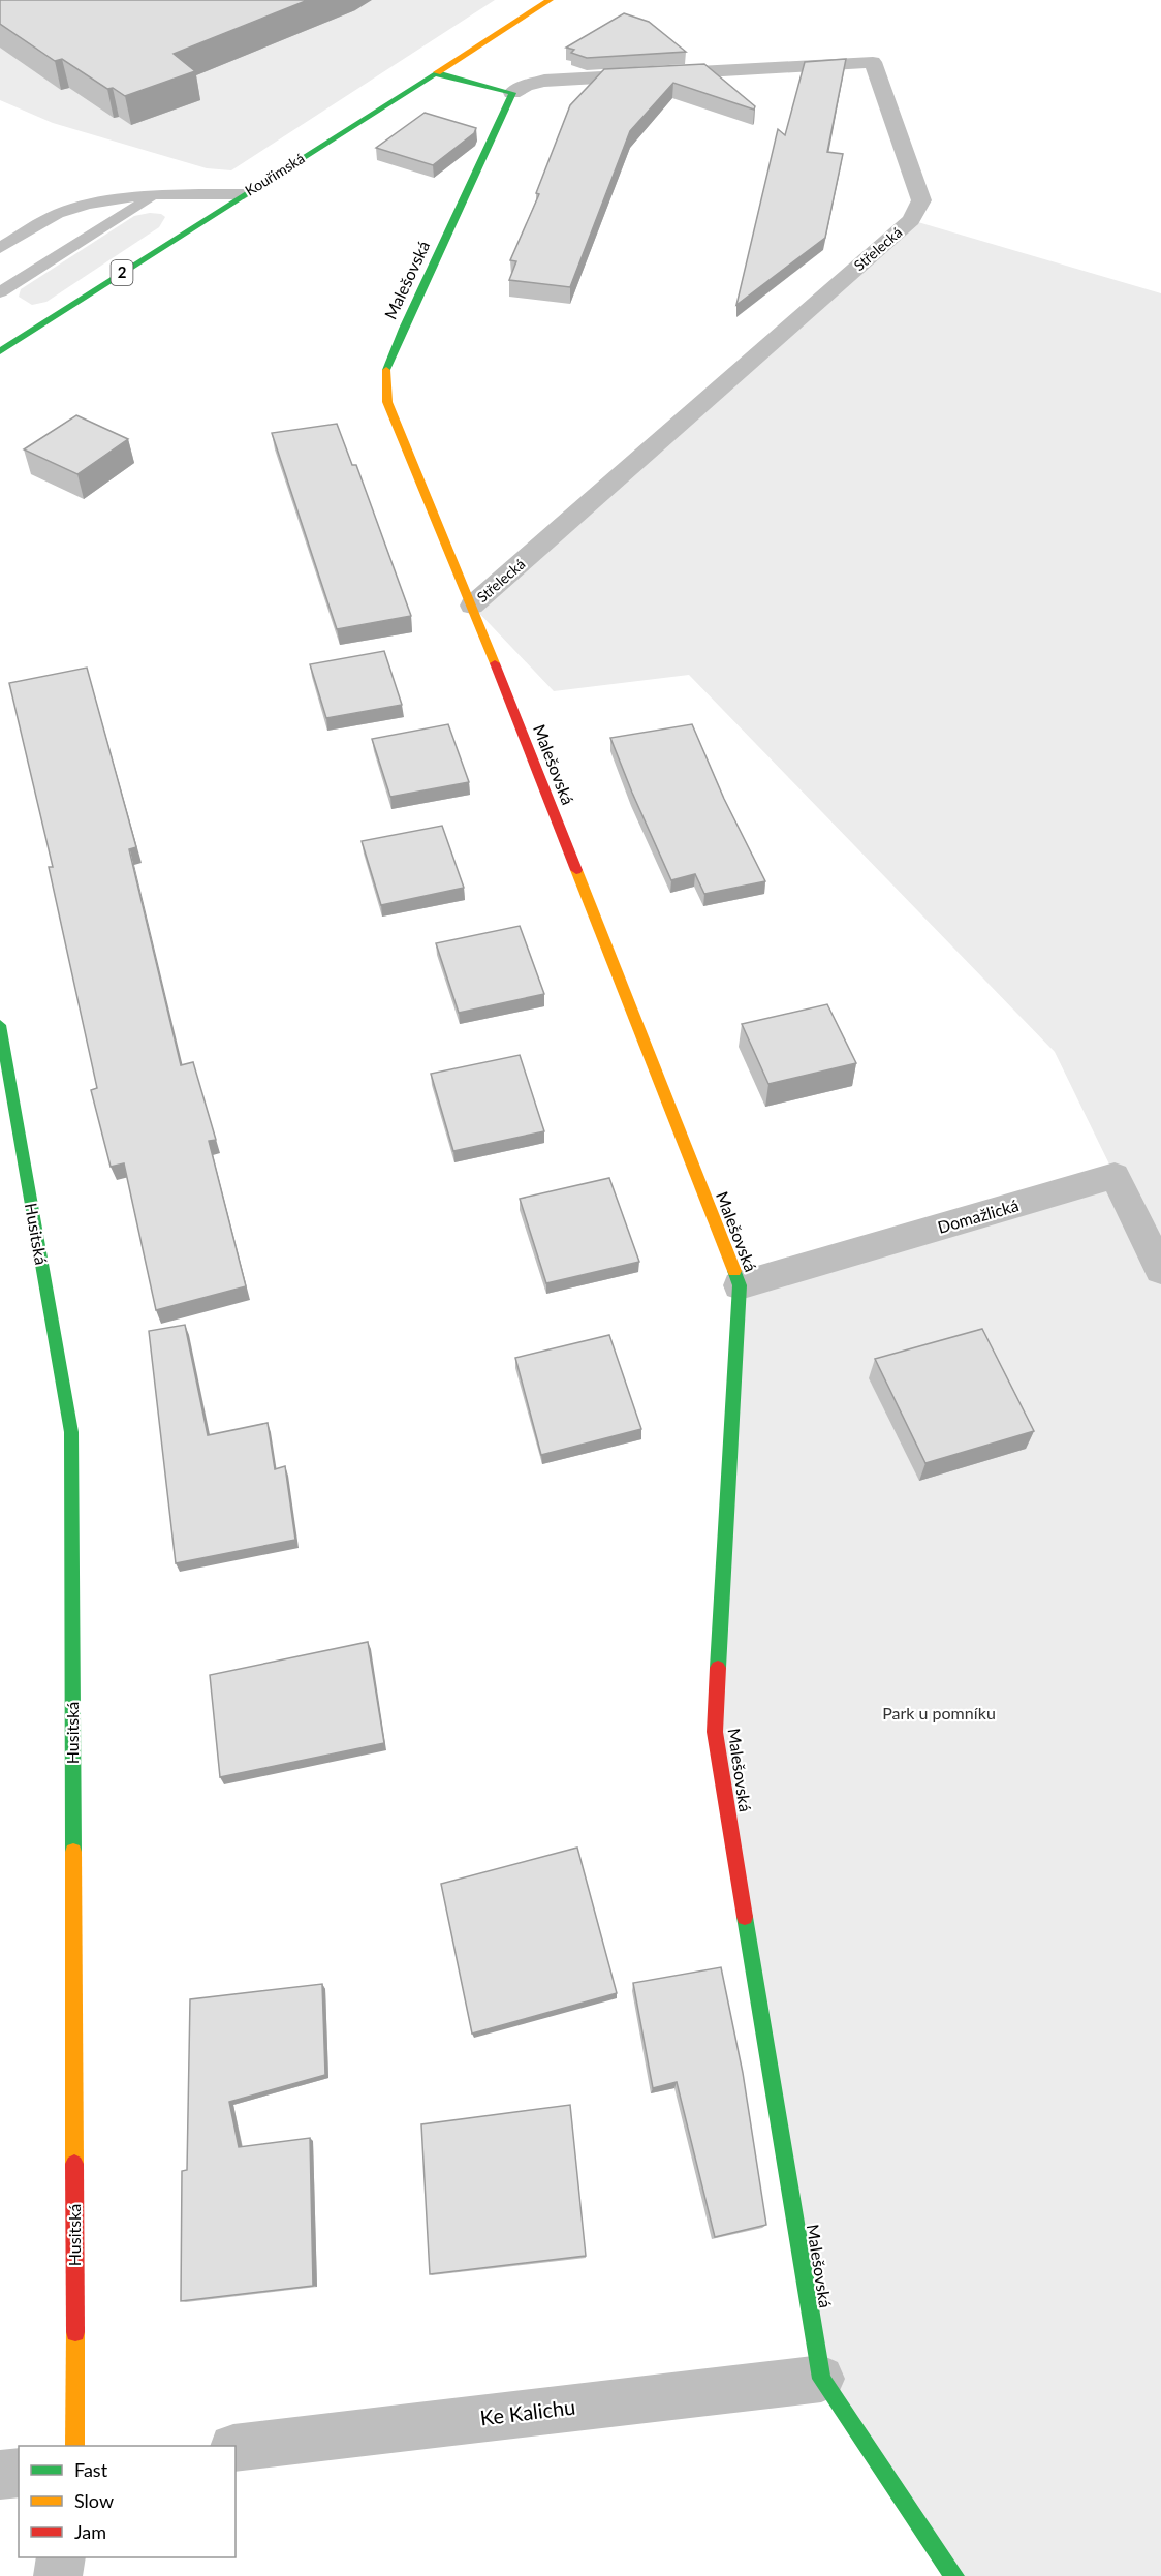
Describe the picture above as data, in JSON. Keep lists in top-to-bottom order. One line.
{"streets":{"street":["Kouřimská","Střelecká","2","Malešovská","Domažlická","Husitská","Ke Kalichu"]},"crossings":[["Střelecká","Malešovská"],["Malešovská","Domažlická"],["Malešovská","Ke Kalichu"]],"parks":["Park u pomníku"],"legend":["Fast","Slow","Jam"]}
